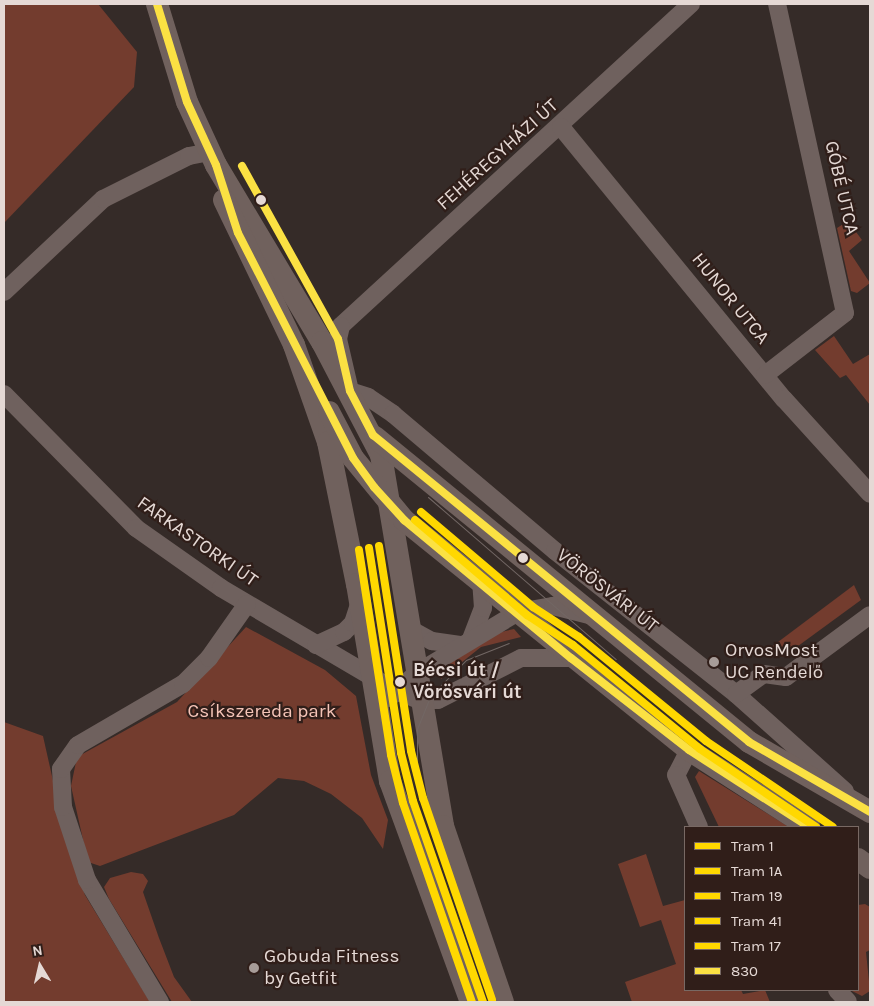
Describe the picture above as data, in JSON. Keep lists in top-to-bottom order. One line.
{"streets":{"main road":["VÖRÖSVÁRI ÚT"],"street":["FEHÉREGYHÁZI ÚT","GÓBÉ UTCA","HUNOR UTCA","FARKASTORKI ÚT"]},"crossings":[["FEHÉREGYHÁZI ÚT","HUNOR UTCA"],["FEHÉREGYHÁZI ÚT","VÖRÖSVÁRI ÚT"],["GÓBÉ UTCA","HUNOR UTCA"]],"parks":["Csíkszereda park"],"places":["OrvosMost UC Rendelő","Bécsi út / Vörösvári út","Gobuda Fitness by Getfit"],"lines":["transit line 830","tram line 1","tram line 1A","tram line 17","tram line 19","tram line 41"],"legend":["Tram 1","Tram 1A","Tram 19","Tram 41","Tram 17","830"],"north":"top"}
